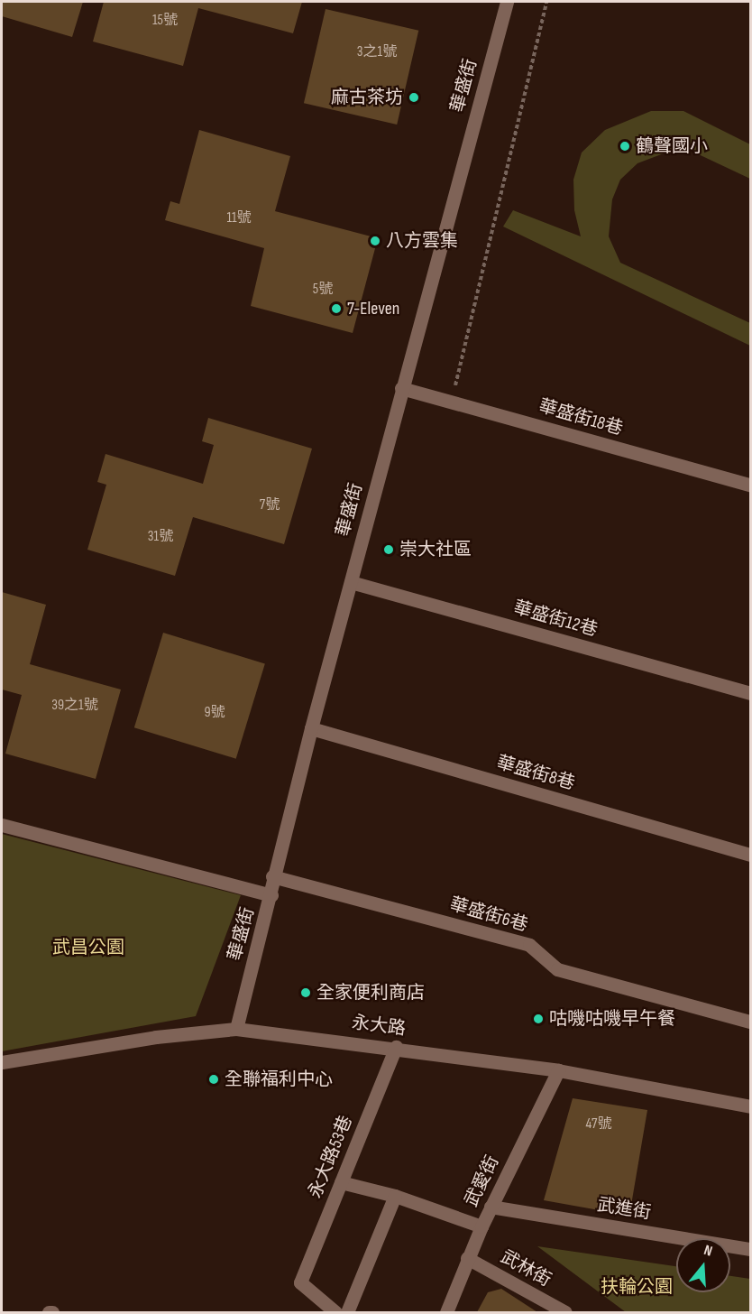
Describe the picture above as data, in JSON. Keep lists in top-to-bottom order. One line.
{"streets":{"street":["華盛街","華盛街18巷","華盛街12巷","華盛街8巷","華盛街6巷","永大路","永大路53巷","武愛街","武進街","武林街"]},"crossings":[["華盛街","華盛街18巷"],["華盛街","華盛街12巷"],["華盛街","華盛街8巷"],["華盛街","華盛街6巷"],["華盛街","永大路"],["永大路","永大路53巷"],["永大路","武愛街"],["武愛街","武進街"],["武愛街","武林街"]],"parks":["武昌公園","扶輪公園"],"places":["麻古茶坊","鶴聲國小","八方雲集","7-Eleven","崇大社區","全家便利商店","咕嘰咕嘰早午餐","全聯福利中心"],"house_numbers":["15號","3之1號","11號","5號","7號","31號","39之1號","9號","47號"],"north":"top"}
